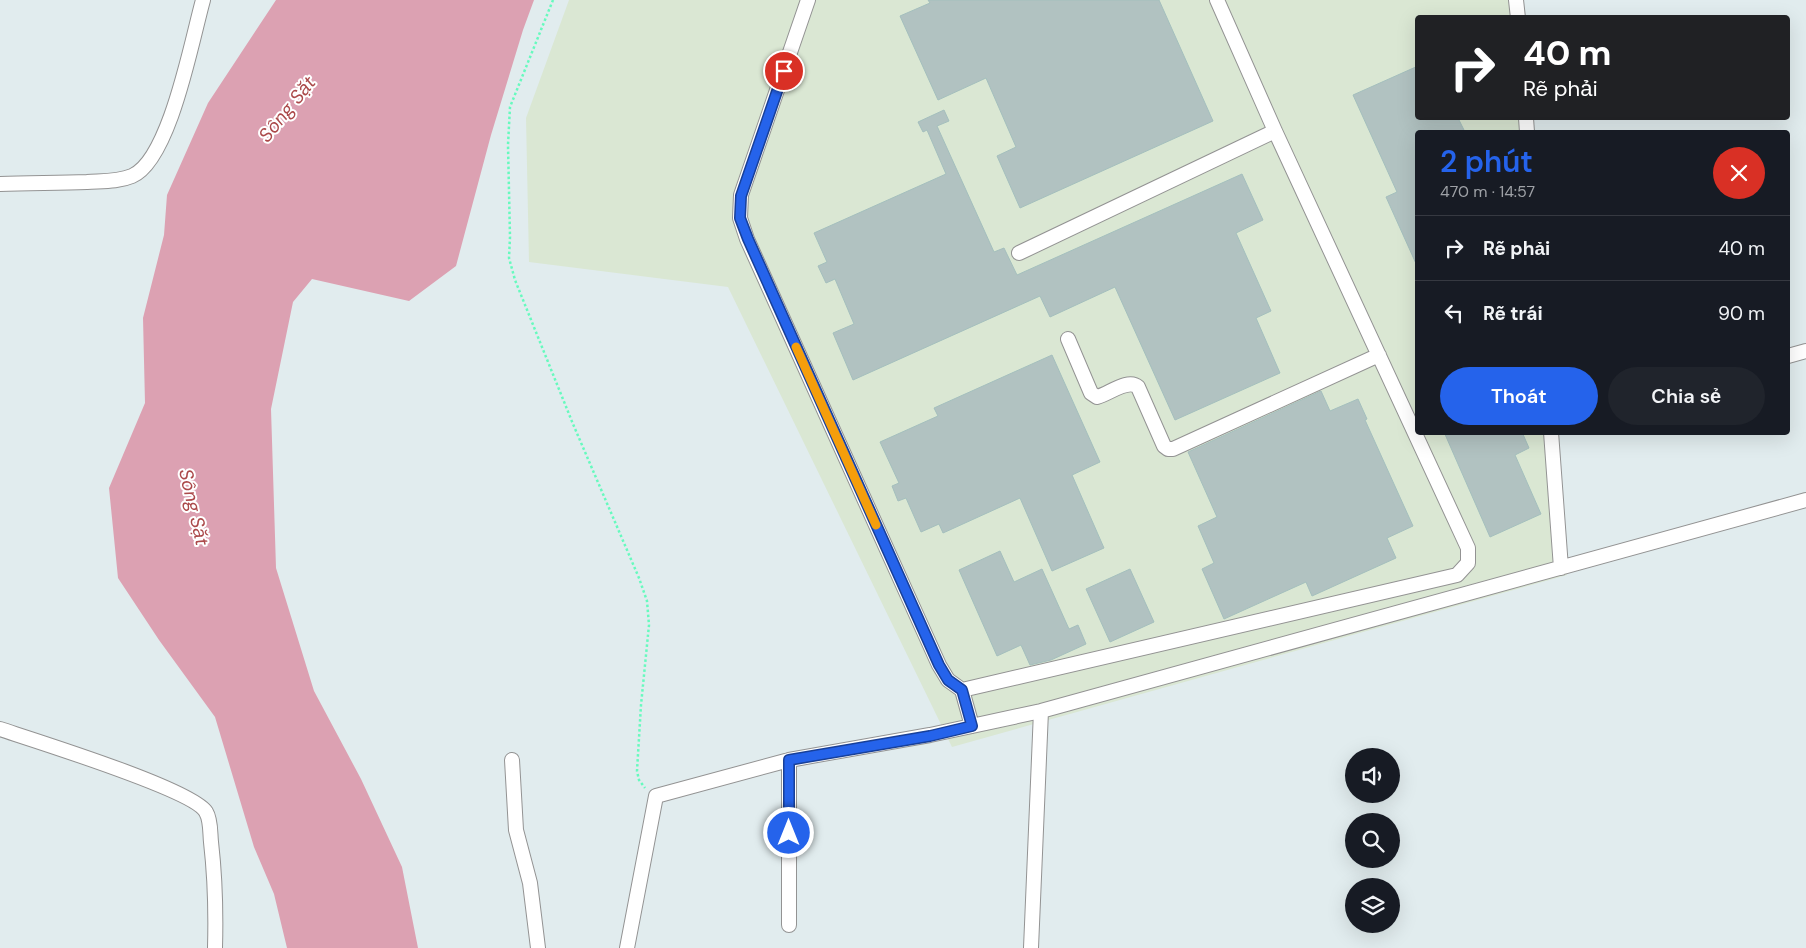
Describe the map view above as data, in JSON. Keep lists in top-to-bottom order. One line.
{"water":["Sông Sặt"],"page":{"turn":["40 m","Rẽ phải"],"heading":["2 phút","470 m · 14:57"],"list":[{"name":"Rẽ phải","value":"40 m"},{"name":"Rẽ trái","value":"90 m"}],"buttons":["Thoát","Chia sẻ"]}}
